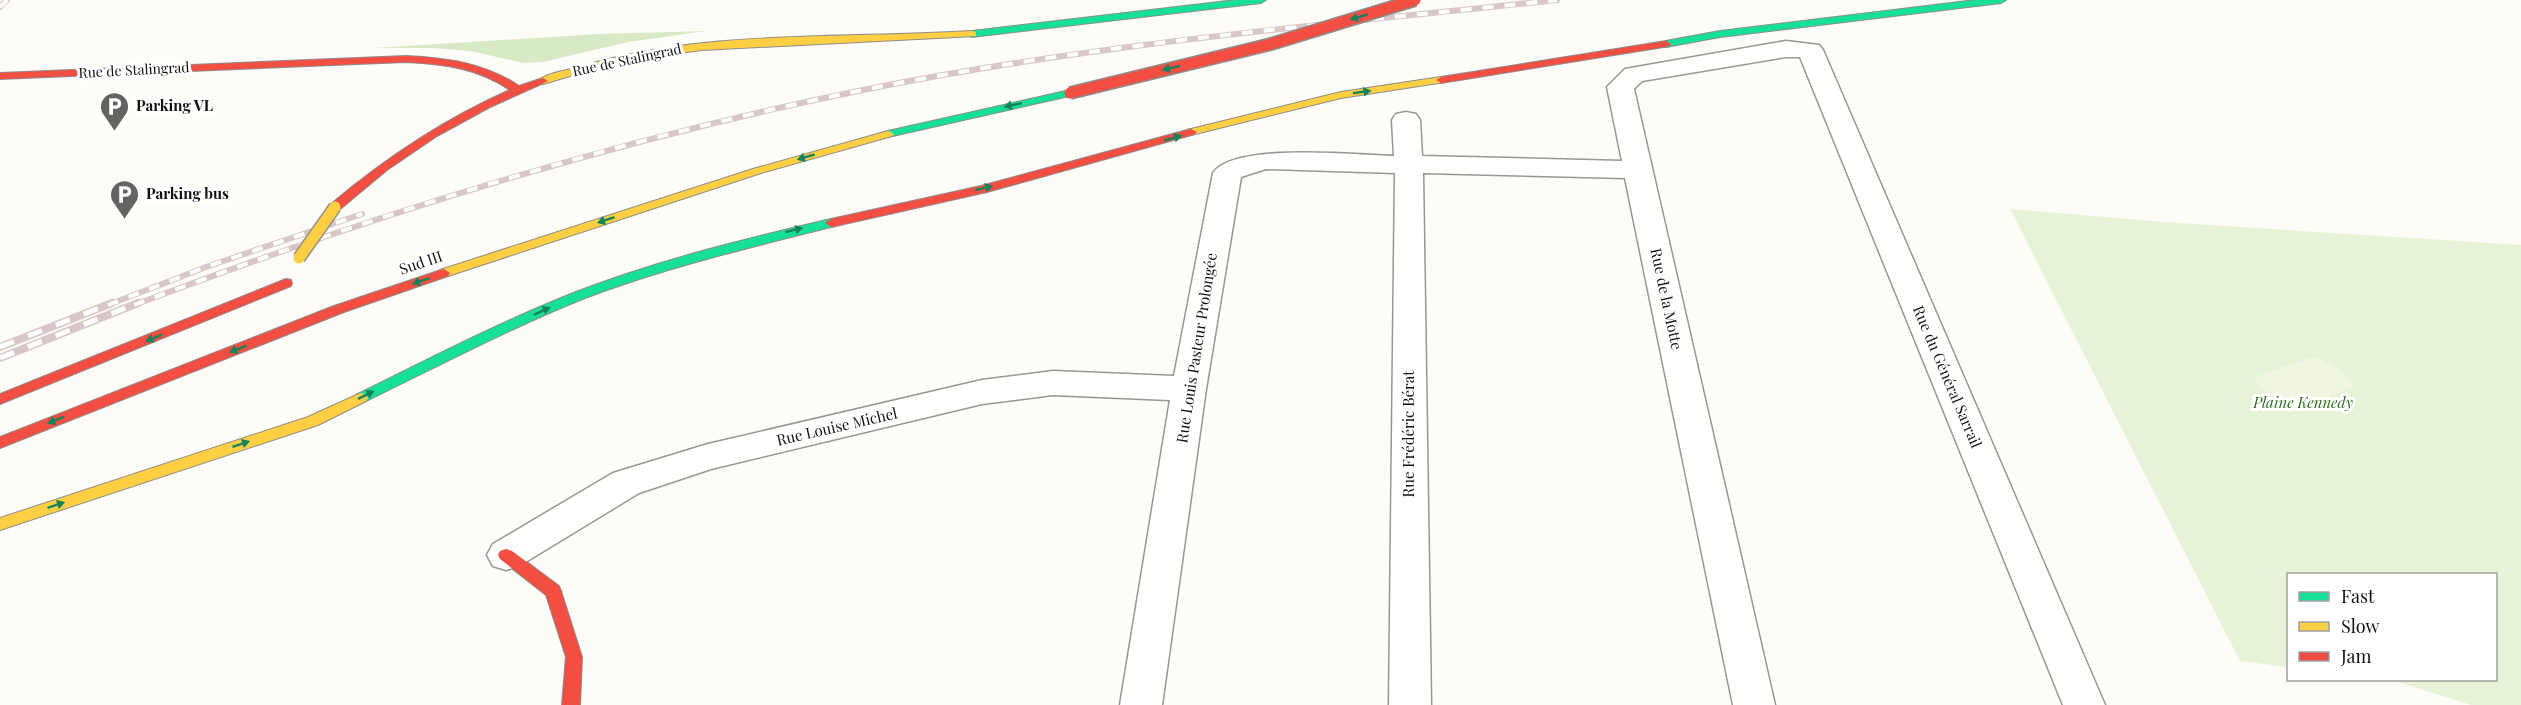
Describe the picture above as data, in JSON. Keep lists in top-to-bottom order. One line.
{"streets":{"main road":["Rue de Stalingrad","Sud III"],"street":["Rue de la Motte","Rue Louis Pasteur Prolongée","Rue du Général Sarrail","Rue Louise Michel","Rue Frédéric Bérat"]},"crossings":[["Rue de la Motte","Rue du Général Sarrail"],["Rue Louis Pasteur Prolongée","Rue Louise Michel"],["Rue Louis Pasteur Prolongée","Rue Frédéric Bérat"]],"parks":["Plaine Kennedy"],"places":{"parking":["Parking VL","Parking bus"]},"legend":["Fast","Slow","Jam"]}
